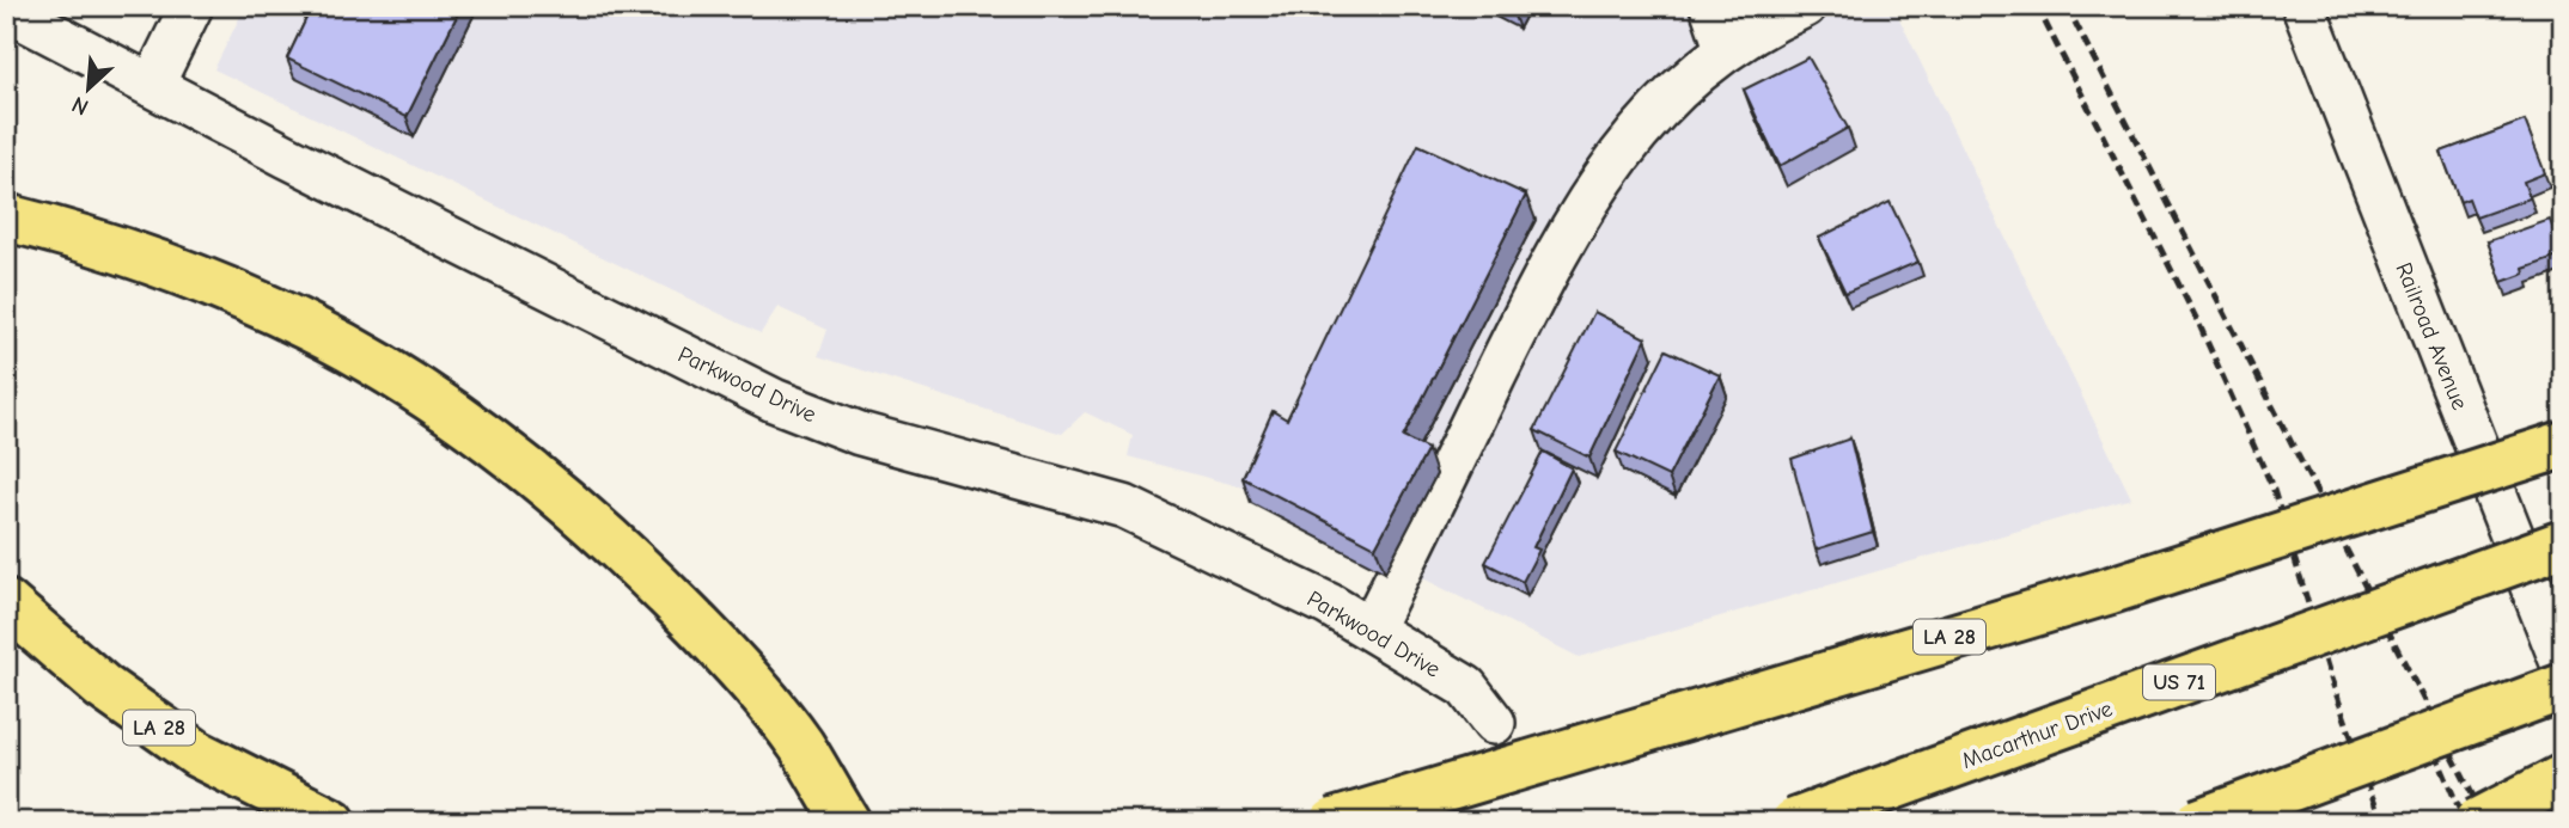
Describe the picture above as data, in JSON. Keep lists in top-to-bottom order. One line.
{"streets":{"highway":["LA 28","US 71","Macarthur Drive"],"street":["Railroad Avenue","Parkwood Drive"]},"north":"bottom left"}
